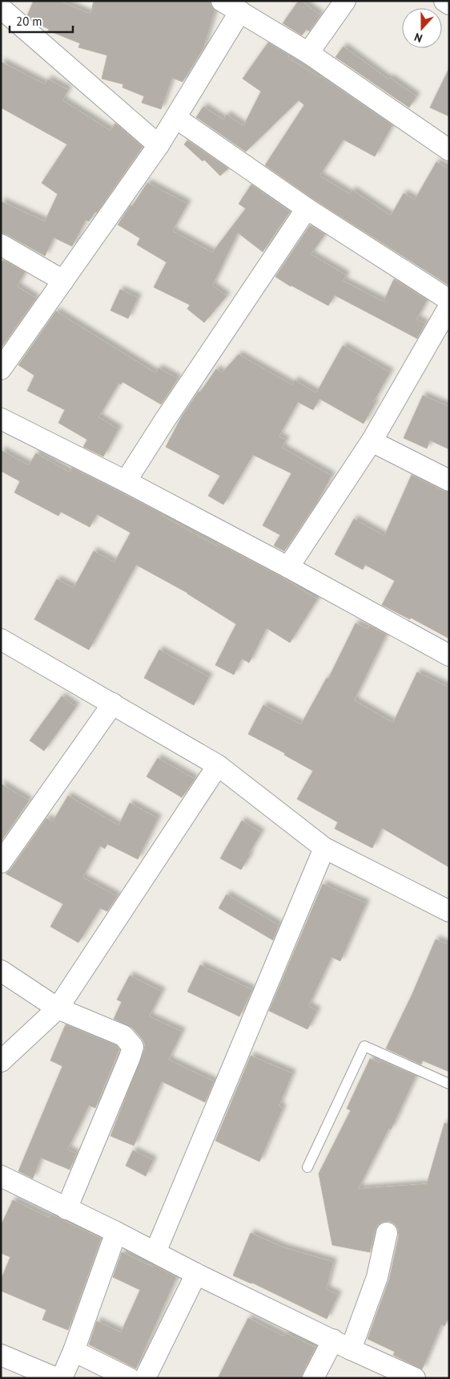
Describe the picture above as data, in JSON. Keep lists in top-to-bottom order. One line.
{"scale_bar":"20 m","north":"bottom"}
